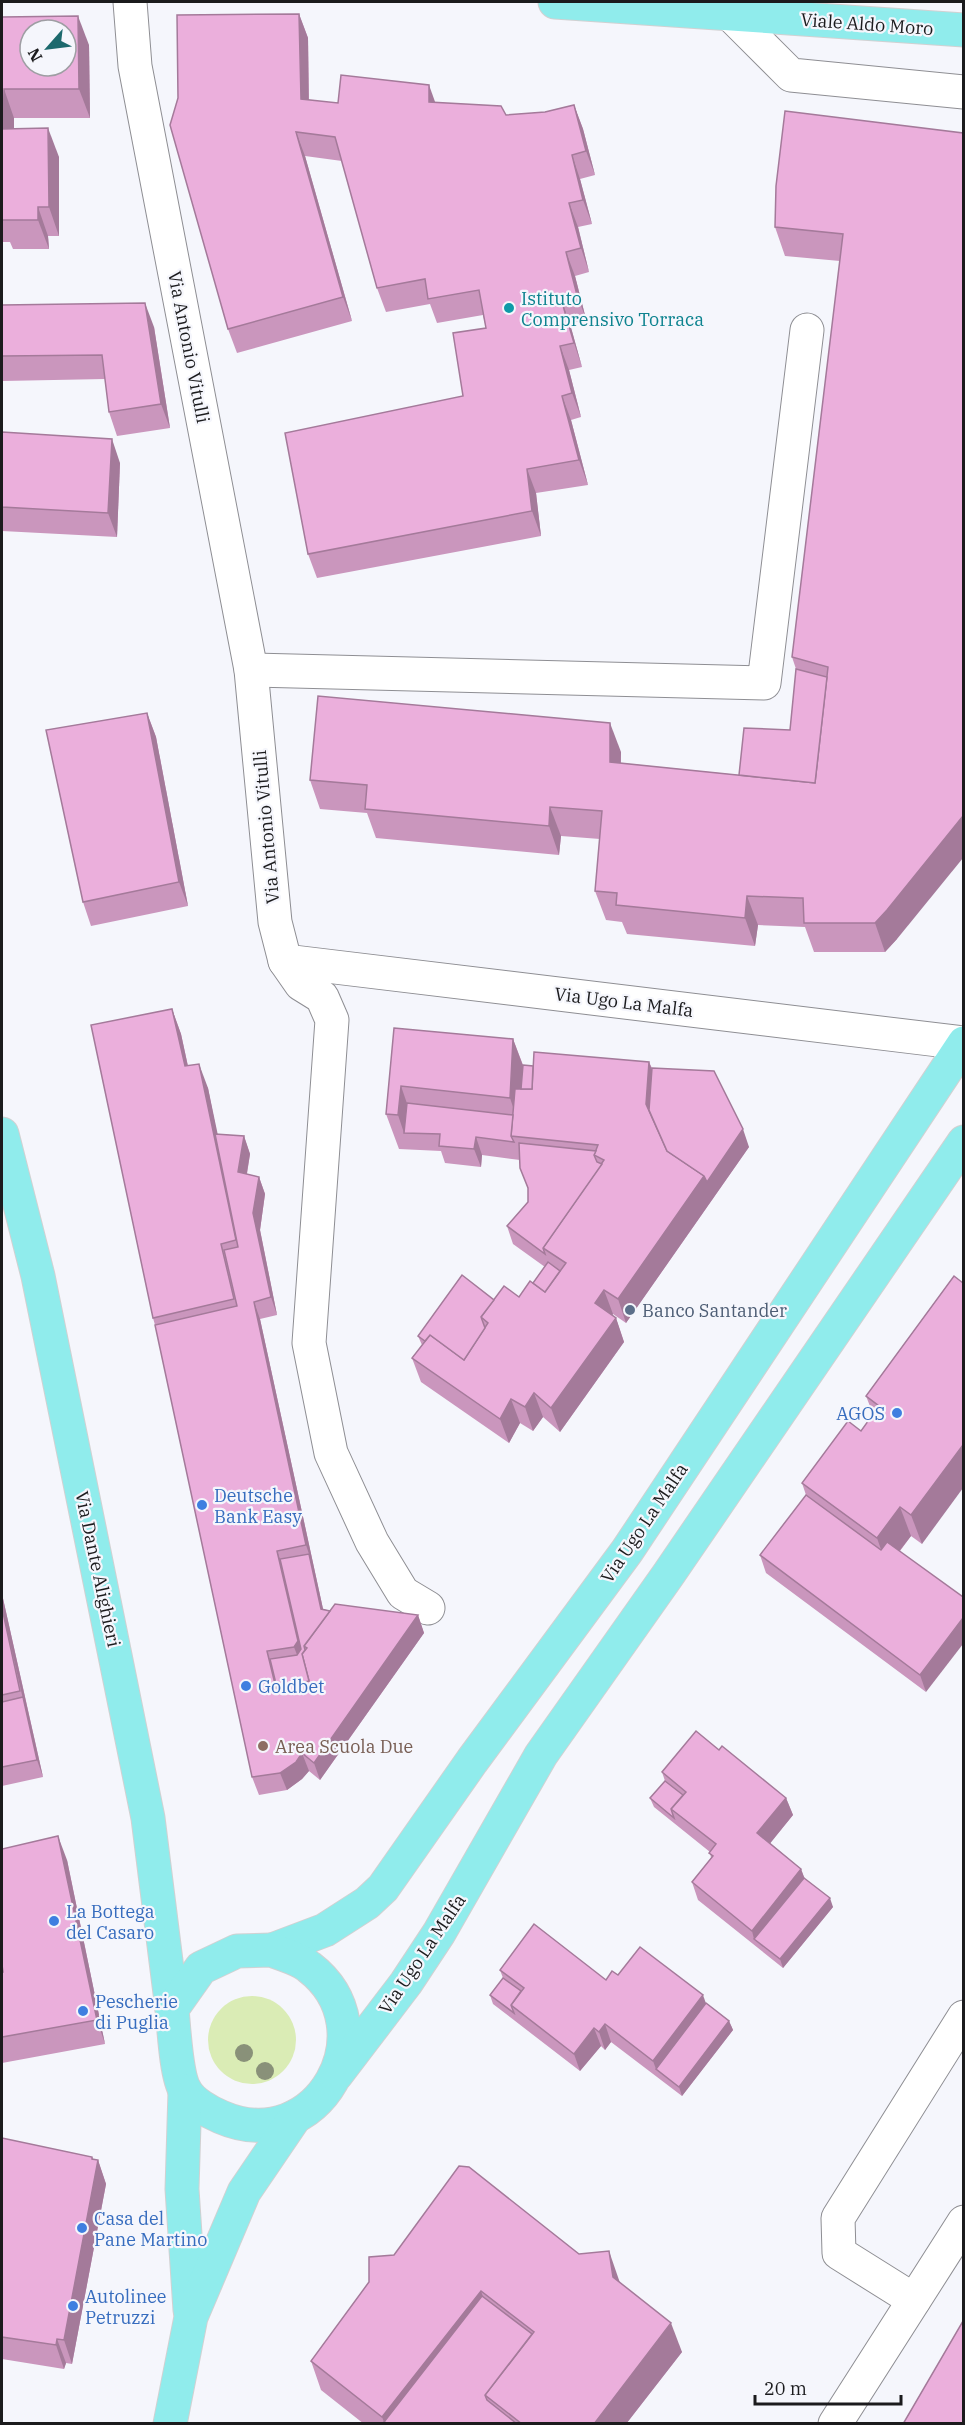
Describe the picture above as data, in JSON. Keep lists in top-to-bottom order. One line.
{"streets":{"main road":["Viale Aldo Moro","Via Ugo La Malfa","Via Dante Alighieri"],"street":["Via Antonio Vitulli"]},"crossings":[["Via Antonio Vitulli","Via Ugo La Malfa"],["Via Ugo La Malfa","Via Dante Alighieri"]],"places":["Istituto Comprensivo Torraca","Banco Santander","AGOS","Deutsche Bank Easy","Goldbet","Area Scuola Due","La Bottega del Casaro","Pescherie di Puglia","Casa del Pane Martino","Autolinee Petruzzi"],"scale_bar":"20 m","north":"bottom left"}
